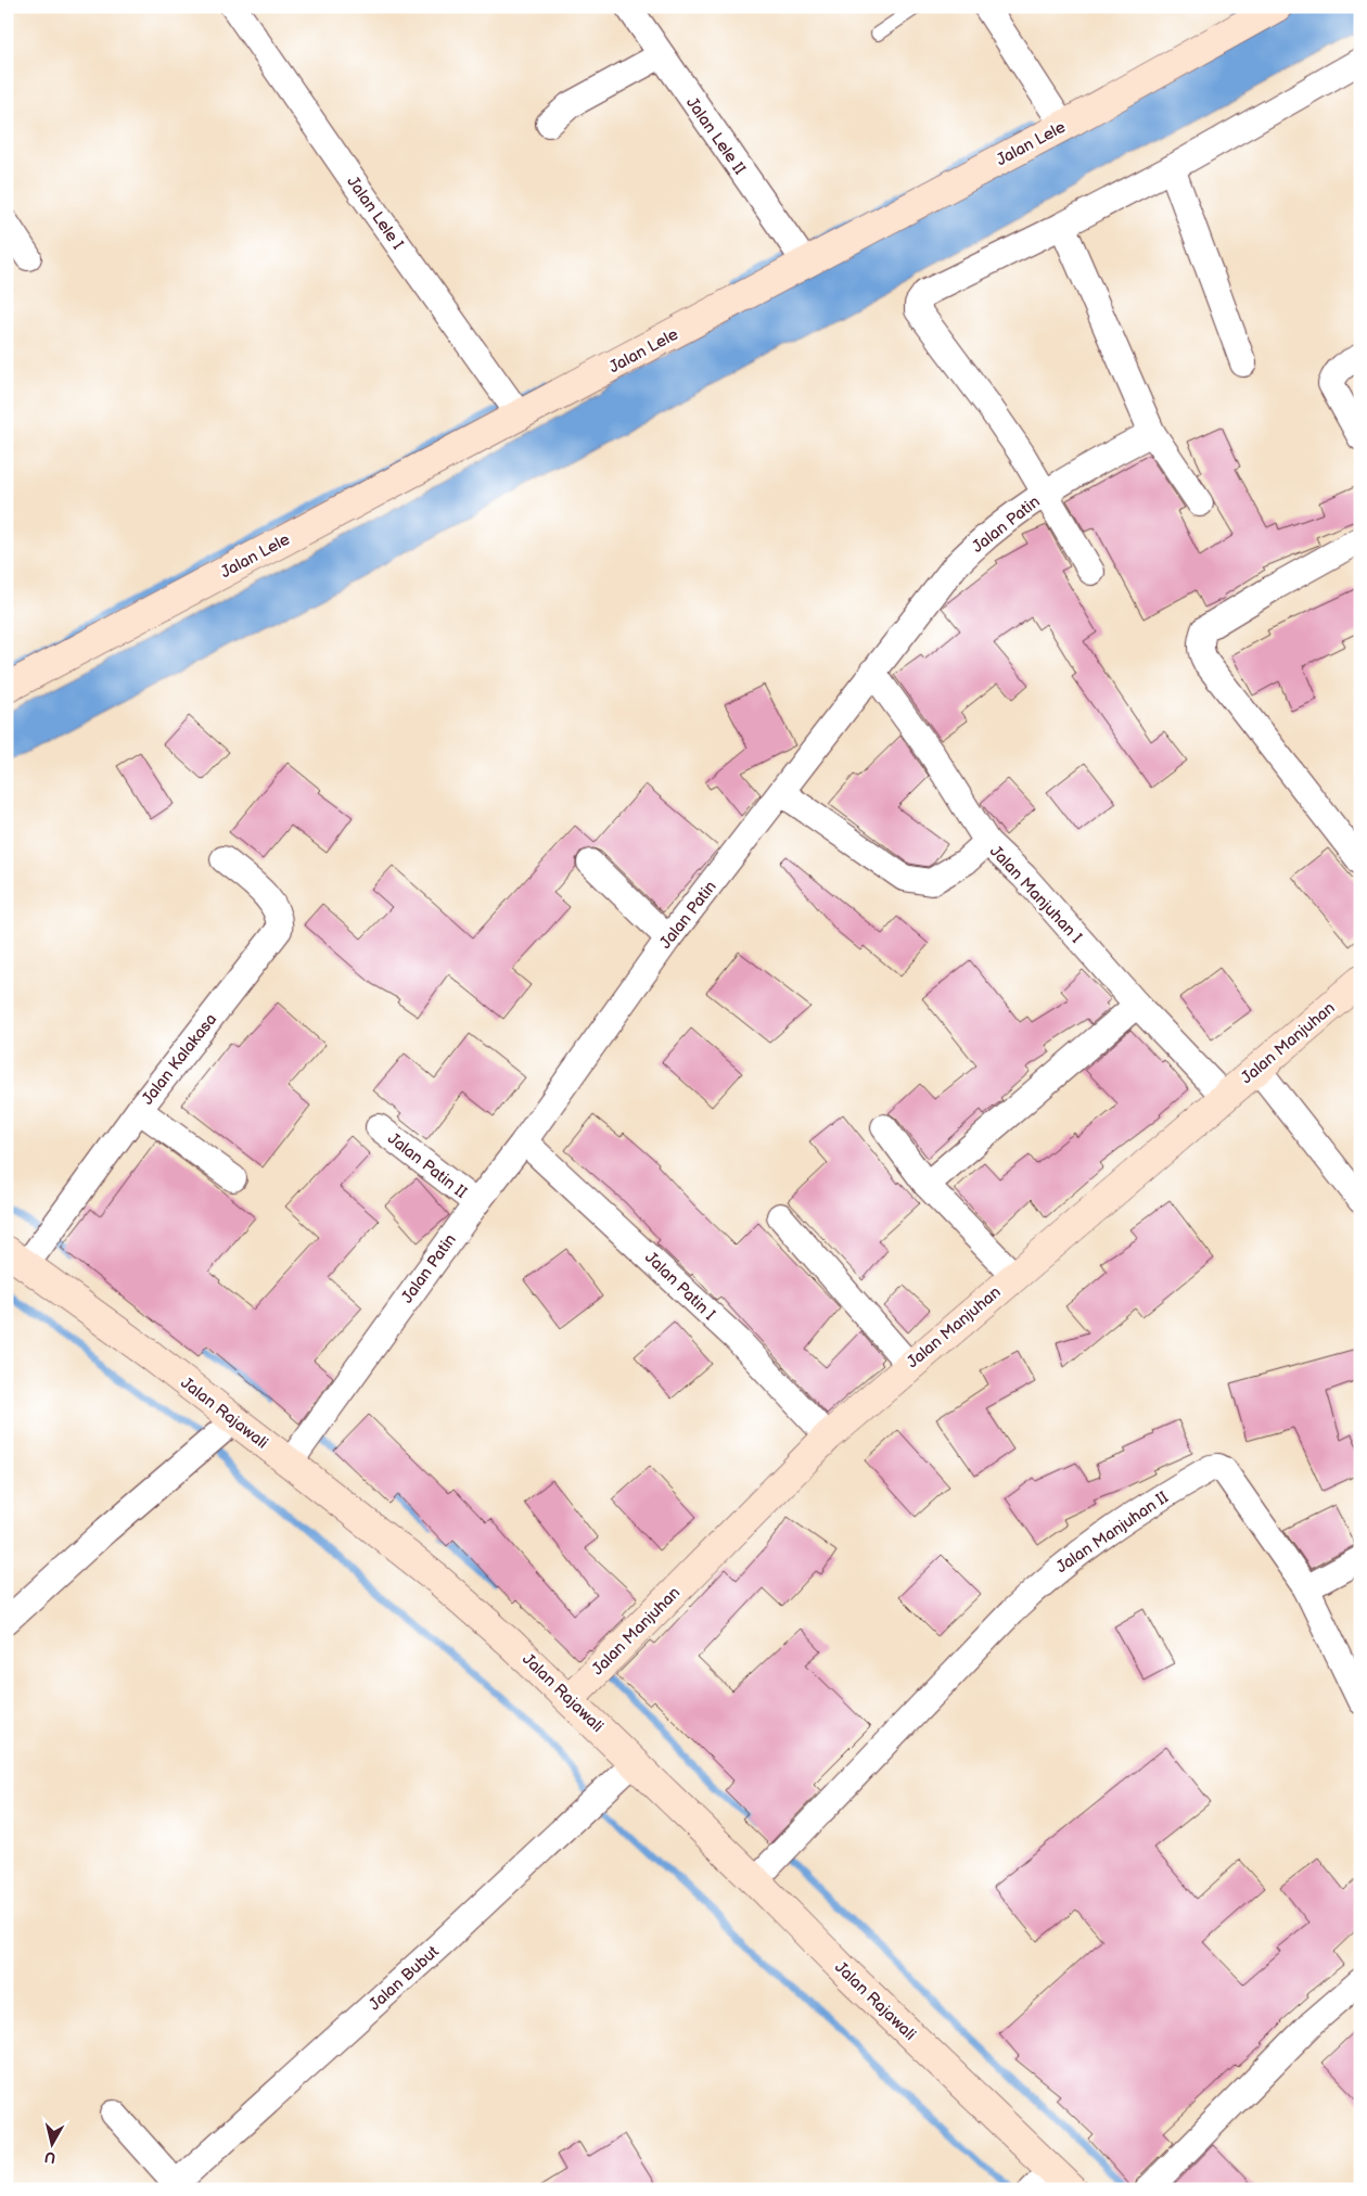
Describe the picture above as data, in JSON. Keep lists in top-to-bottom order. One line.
{"streets":{"main road":["Jalan Lele","Jalan Manjuhan","Jalan Rajawali"],"street":["Jalan Lele II","Jalan Lele I","Jalan Patin","Jalan Manjuhan I","Jalan Kalakasa","Jalan Patin II","Jalan Patin I","Jalan Manjuhan II","Jalan Bubut"]},"crossings":[["Jalan Lele II","Jalan Lele"],["Jalan Lele","Jalan Lele I"],["Jalan Patin","Jalan Manjuhan I"],["Jalan Patin","Jalan Patin II"],["Jalan Patin","Jalan Patin I"],["Jalan Patin","Jalan Rajawali"],["Jalan Manjuhan I","Jalan Manjuhan"],["Jalan Manjuhan","Jalan Patin I"],["Jalan Manjuhan","Jalan Rajawali"],["Jalan Kalakasa","Jalan Rajawali"],["Jalan Rajawali","Jalan Manjuhan II"],["Jalan Rajawali","Jalan Bubut"]],"north":"bottom"}
